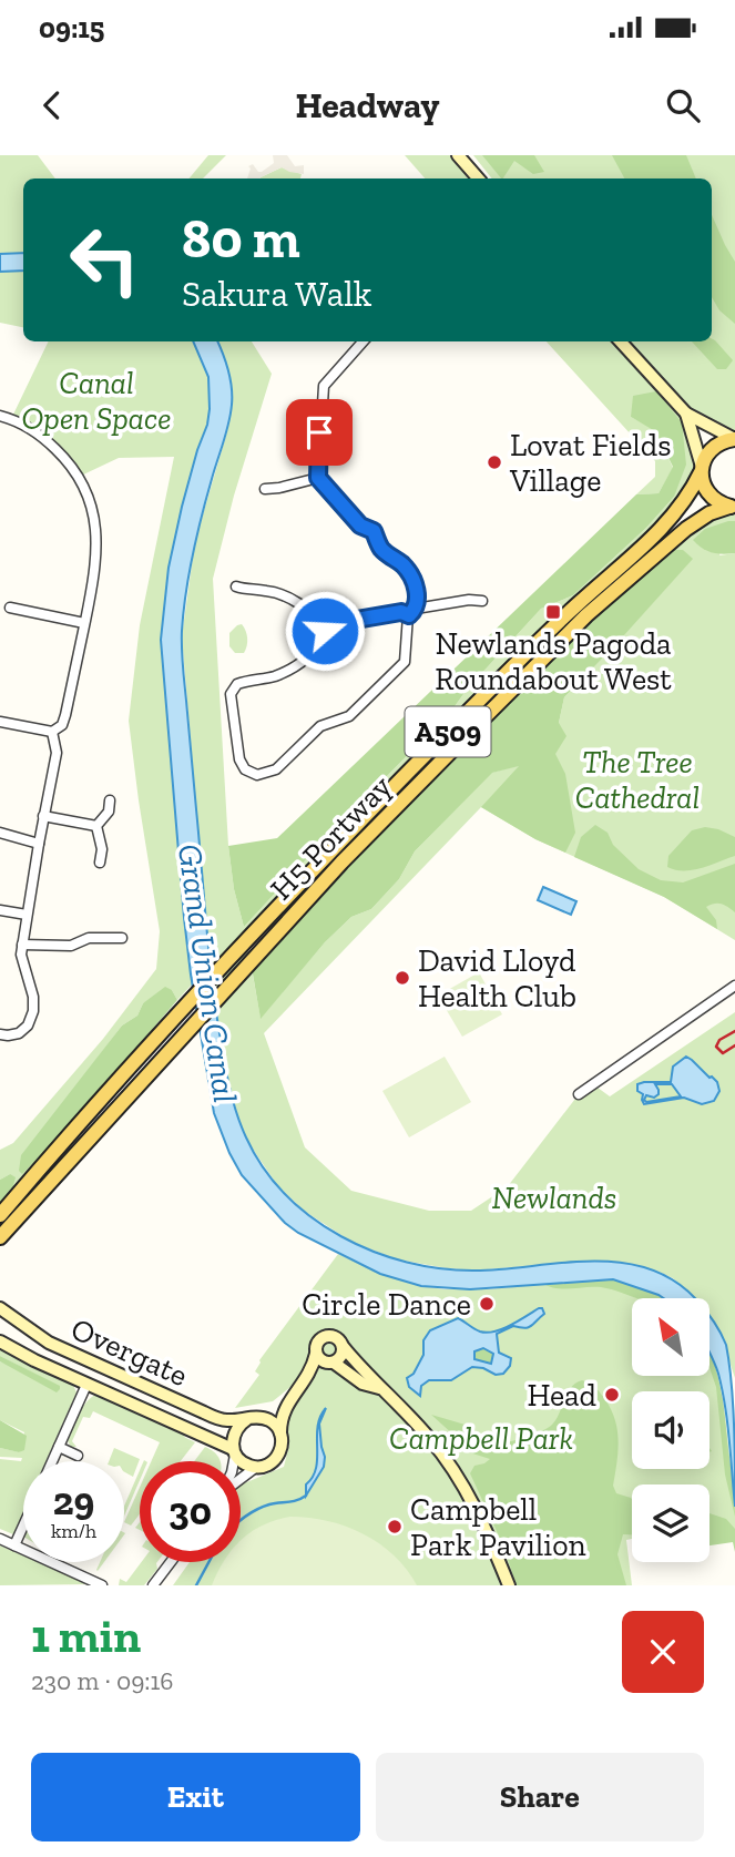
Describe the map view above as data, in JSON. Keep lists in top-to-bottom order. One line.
{"streets":{"main road":["A509","H5 Portway"],"street":["Overgate"]},"crossings":[["A509","H5 Portway"]],"water":["Grand Union Canal"],"parks":["Canal Open Space","The Tree Cathedral","Newlands","Campbell Park"],"places":{"other":["Lovat Fields Village","David Lloyd Health Club","Circle Dance","Head","Campbell Park Pavilion"],"transit":["Newlands Pagoda Roundabout West"]},"north":"top left","page":{"status":"09:15","header":"Headway","turn":["80 m","Sakura Walk"],"speed":"29 km/h","limit":"30","heading":["1 min","230 m · 09:16"],"buttons":["Exit","Share"]}}
